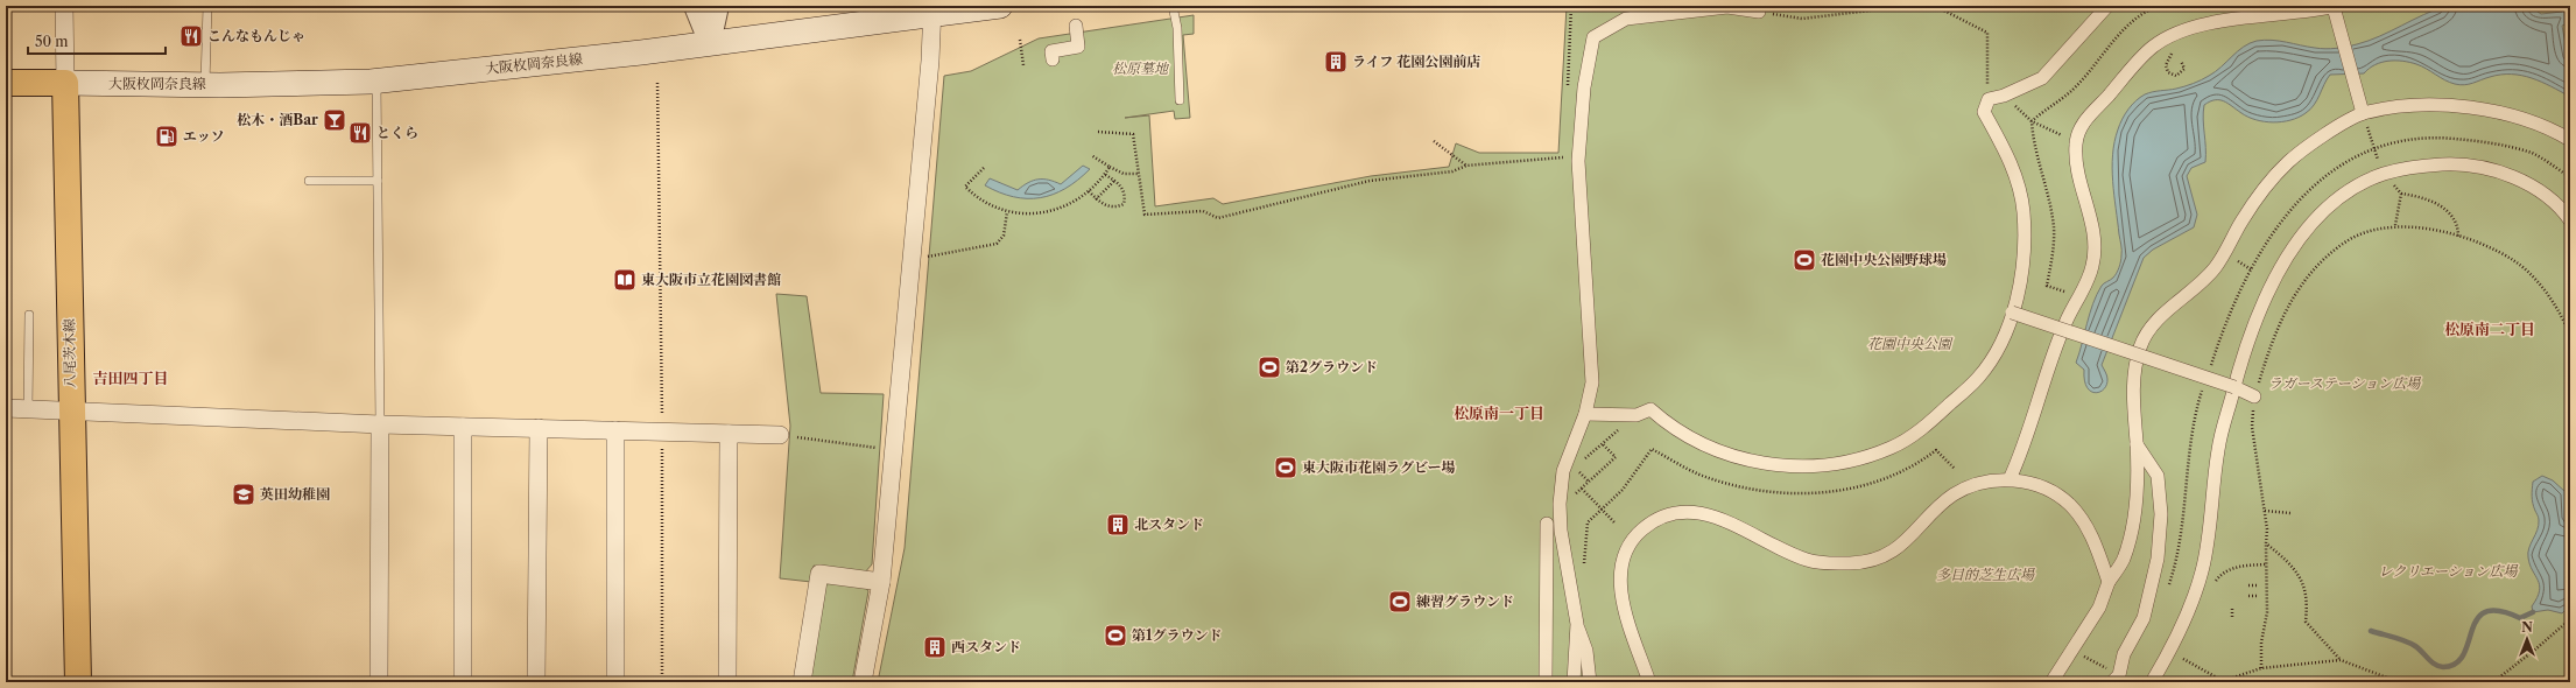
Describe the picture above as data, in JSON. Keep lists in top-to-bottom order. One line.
{"streets":{"main road":["大阪枚岡奈良線","八尾茨木線"]},"crossings":[["大阪枚岡奈良線","八尾茨木線"]],"districts":["松原南二丁目","吉田四丁目","松原南一丁目"],"parks":["松原墓地","花園中央公園","ラガーステーション広場","レクリエーション広場","多目的芝生広場"],"places":{"restaurant":["こんなもんじゃ","とくら"],"building":["ライフ 花園公園前店","北スタンド","西スタンド"],"bar":["松木・酒Bar"],"fuel station":["エッソ"],"sports":["花園中央公園野球場","第2グラウンド","東大阪市花園ラグビー場","練習グラウンド","第1グラウンド"],"library":["東大阪市立花園図書館"],"school or university":["英田幼稚園"]},"scale_bar":"50 m","north":"top"}
